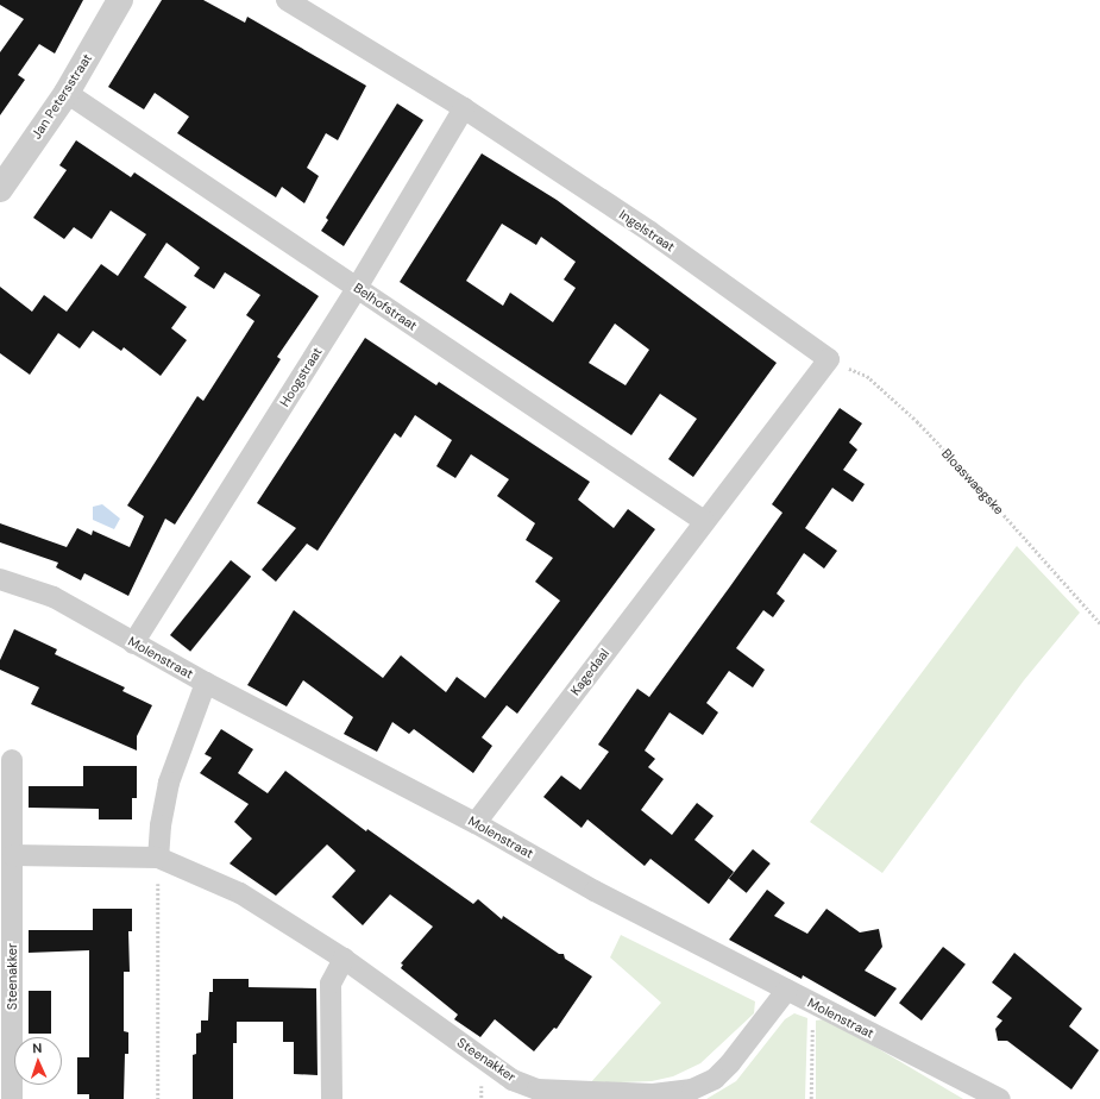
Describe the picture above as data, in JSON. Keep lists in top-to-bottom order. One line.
{"streets":{"street":["Jan Petersstraat","Ingelstraat","Belhofstraat","Hoogstraat","Molenstraat","Kagedaal","Steenakker"],"path":["Bloaswaegske"]},"crossings":[["Jan Petersstraat","Belhofstraat"],["Ingelstraat","Hoogstraat"],["Ingelstraat","Bloaswaegske"],["Belhofstraat","Hoogstraat"],["Belhofstraat","Kagedaal"],["Hoogstraat","Molenstraat"],["Molenstraat","Kagedaal"],["Molenstraat","Steenakker"]],"north":"top"}
